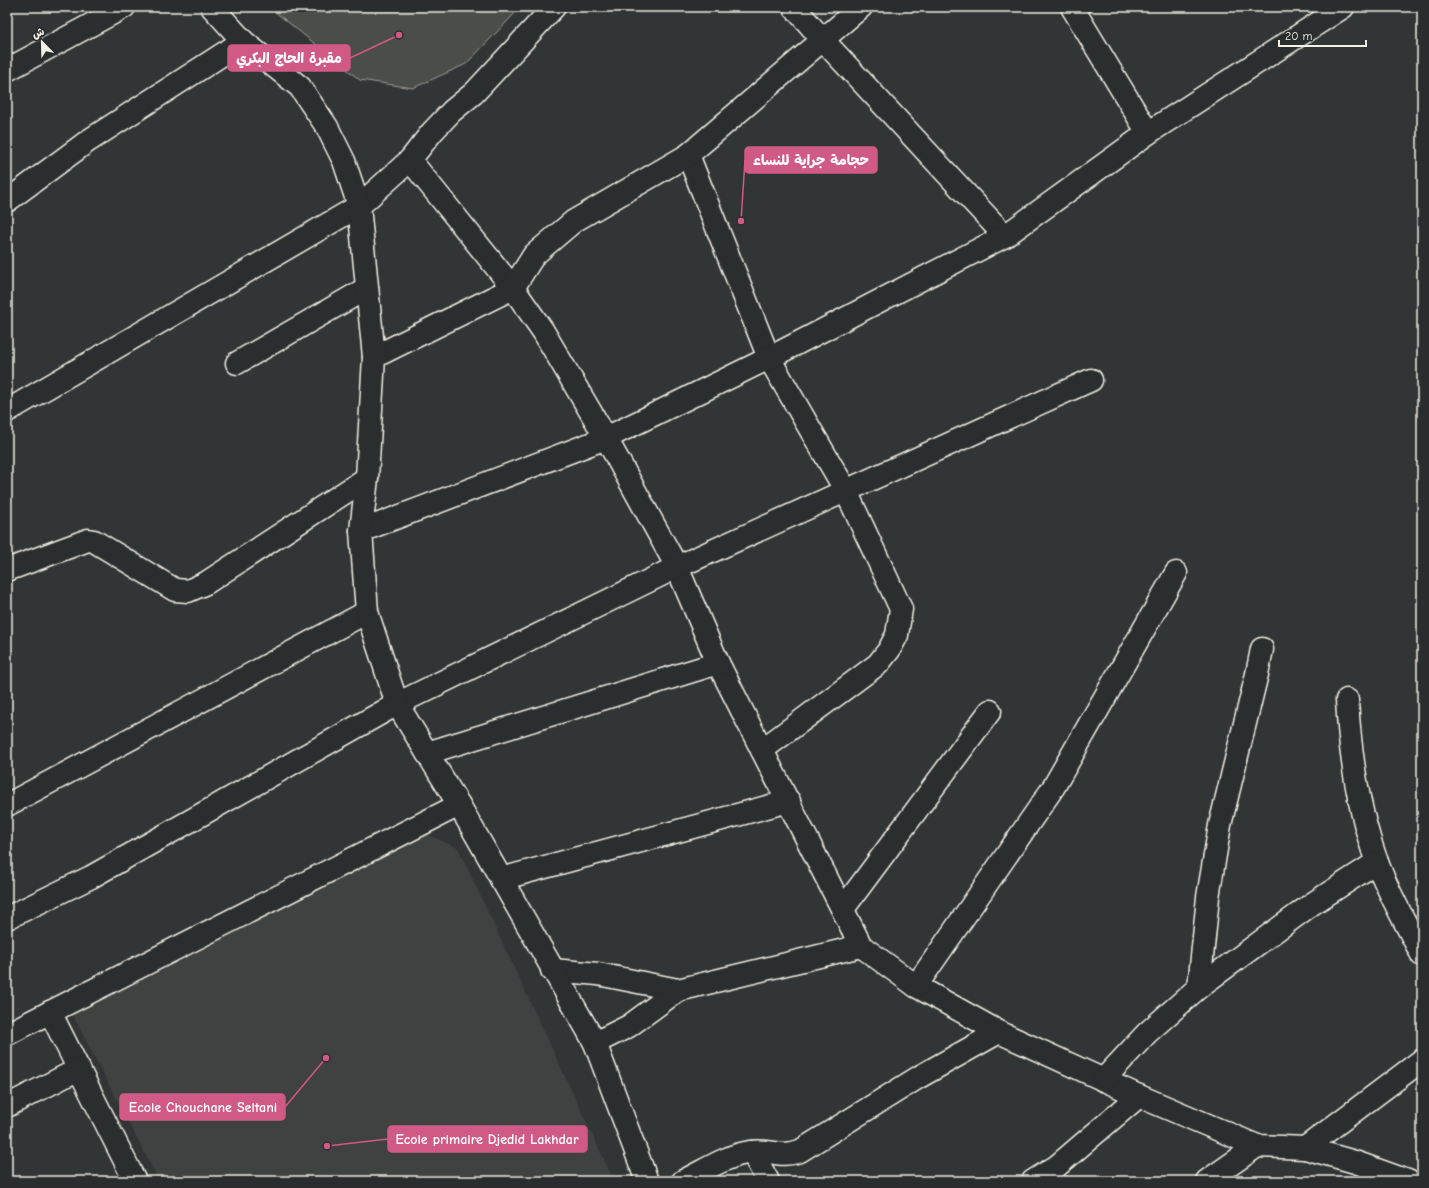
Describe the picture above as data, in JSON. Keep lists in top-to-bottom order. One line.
{"places":["مقبرة الحاج البكري","حجامة جراية للنساء","Ecole Chouchane Seltani","Ecole primaire Djedid Lakhdar"],"scale_bar":"20 m","north":"top left"}
